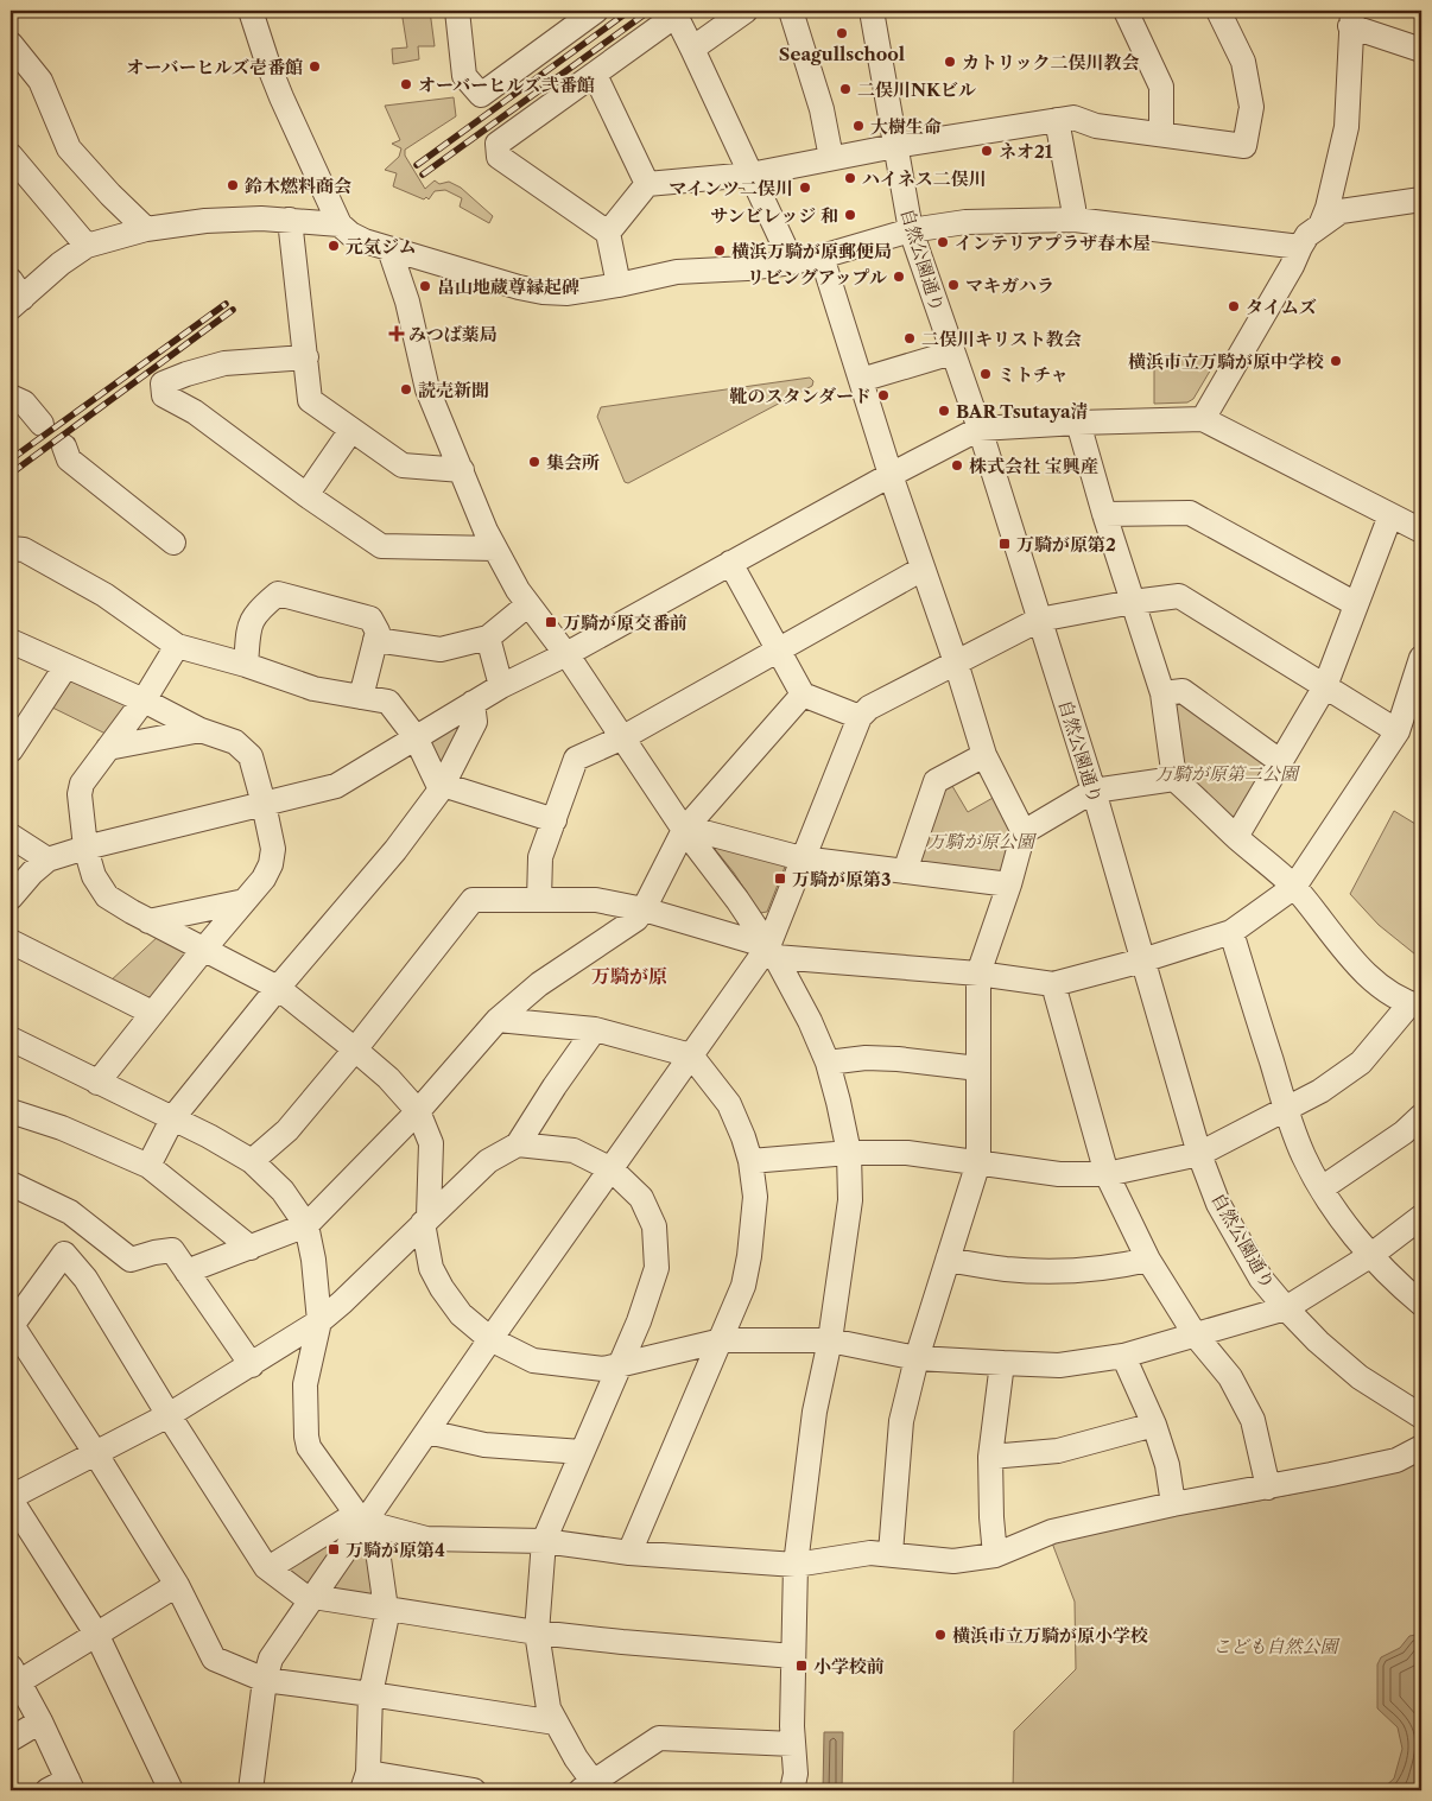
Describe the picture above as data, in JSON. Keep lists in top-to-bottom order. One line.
{"streets":{"street":["自然公園通り"]},"districts":["万騎が原"],"parks":["万騎が原第二公園","万騎が原公園","こども自然公園"],"places":{"other":["Seagullschool","カトリック二俣川教会","オーバーヒルズ壱番館","オーバーヒルズ弐番館","二俣川NKビル","大樹生命","ネオ21","ハイネス二俣川","鈴木燃料商会","マインツ二俣川","サンビレッジ 和","インテリアプラザ春木屋","元気ジム","横浜万騎が原郵便局","リビングアップル","マキガハラ","畠山地蔵尊縁起碑","タイムズ","二俣川キリスト教会","横浜市立万騎が原中学校","ミトチャ","読売新聞","靴のスタンダード","BAR Tsutaya清","集会所","株式会社 宝興産","横浜市立万騎が原小学校"],"health":["みつば薬局"],"transit":["万騎が原第2","万騎が原交番前","万騎が原第3","万騎が原第4","小学校前"]}}
